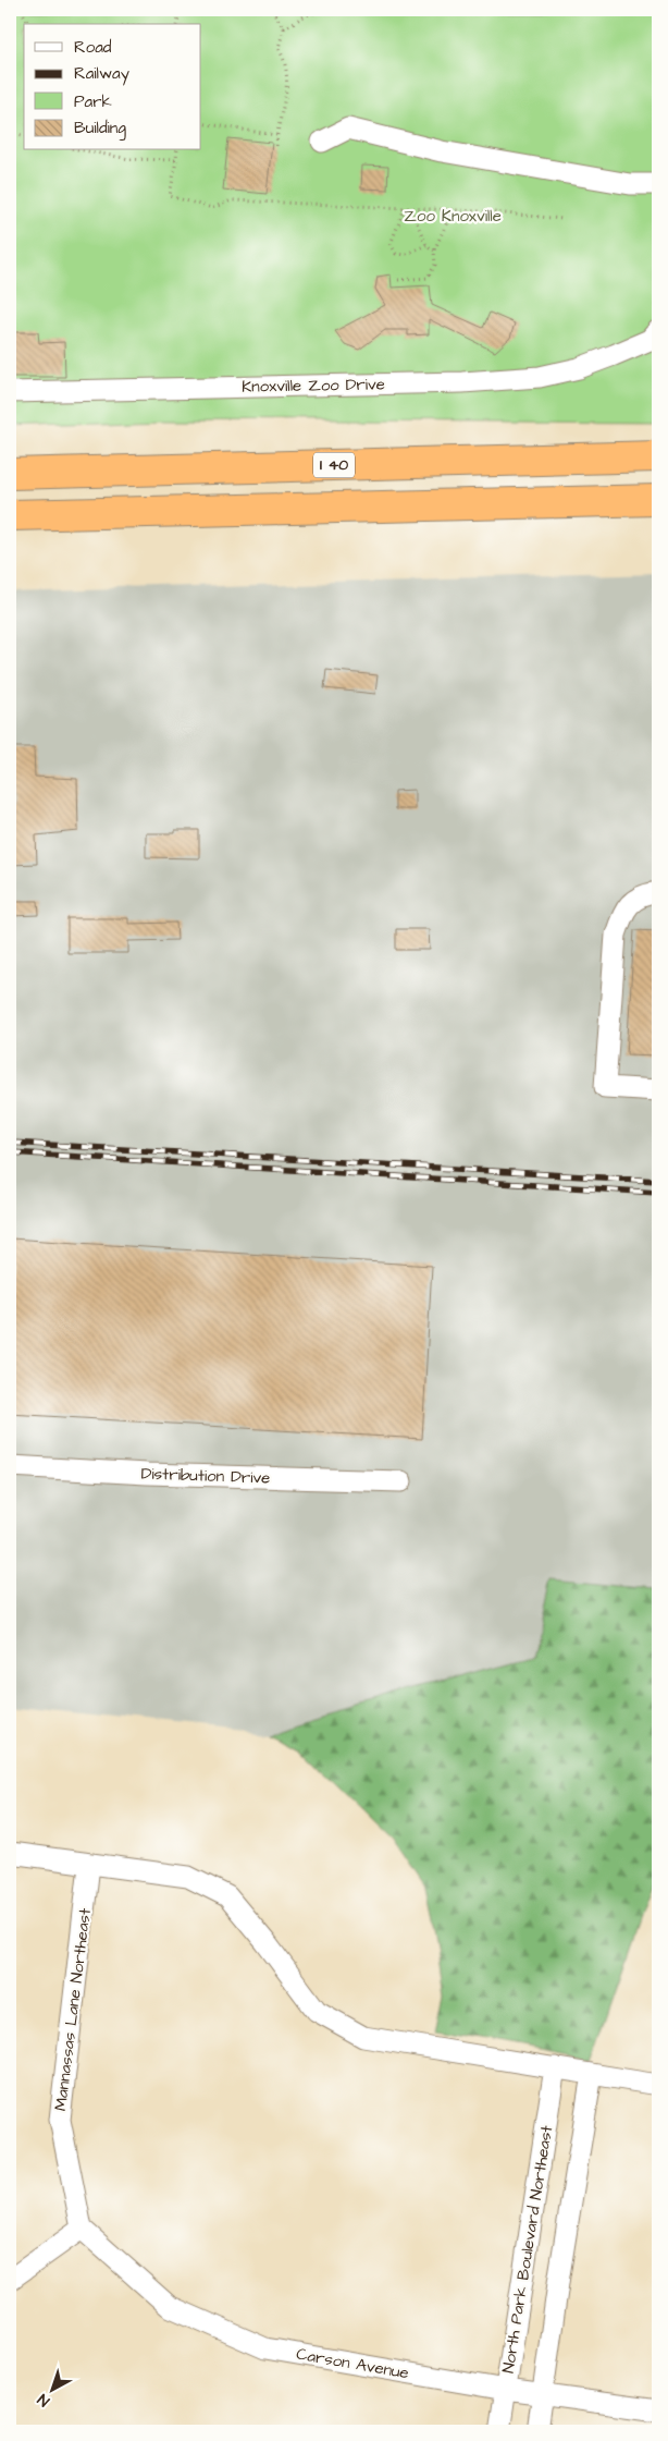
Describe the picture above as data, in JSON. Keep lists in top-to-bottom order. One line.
{"streets":{"highway":["I 40"],"street":["Knoxville Zoo Drive","Distribution Drive","Mannassas Lane Northeast","North Park Boulevard Northeast","Carson Avenue"]},"crossings":[["Mannassas Lane Northeast","Carson Avenue"],["North Park Boulevard Northeast","Carson Avenue"]],"parks":["Zoo Knoxville"],"legend":["Road","Railway","Park","Building"],"north":"bottom left"}
